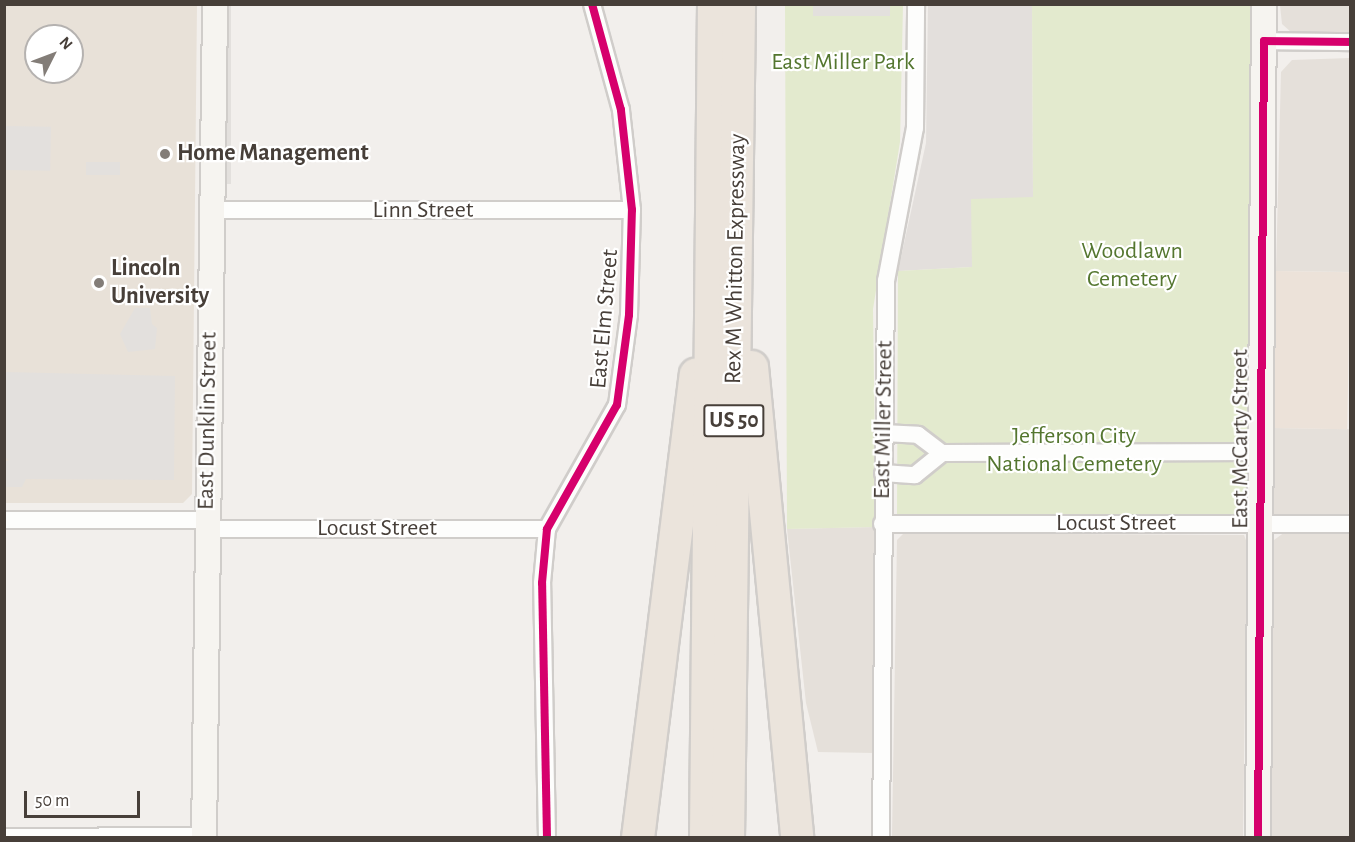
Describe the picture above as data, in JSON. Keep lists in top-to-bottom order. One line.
{"streets":{"highway":["Rex M Whitton Expressway","US 50"],"main road":["East Dunklin Street","East McCarty Street"],"street":["Linn Street","East Elm Street","East Miller Street","Locust Street"]},"crossings":[["Linn Street","East Elm Street"],["Linn Street","East Dunklin Street"],["East Elm Street","Locust Street"],["East Miller Street","Locust Street"],["East Dunklin Street","Locust Street"],["East McCarty Street","Locust Street"]],"parks":["East Miller Park","Woodlawn Cemetery","Jefferson City National Cemetery"],"places":["Home Management","Lincoln University"],"scale_bar":"50 m","north":"top right"}
